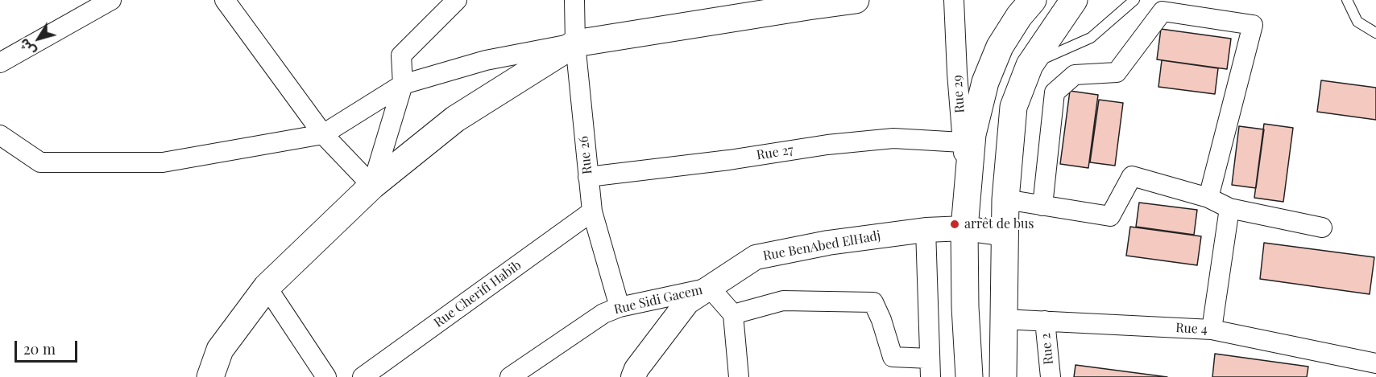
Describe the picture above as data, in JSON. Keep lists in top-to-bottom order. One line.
{"streets":{"street":["Rue 29","Rue 27","Rue 26","Rue BenAbed ElHadj","Rue Cherifi Habib","Rue Sidi Gacem","Rue 4","Rue 2"]},"crossings":[["Rue 29","Rue 27"],["Rue 27","Rue 26"],["Rue 26","Rue Cherifi Habib"],["Rue 26","Rue Sidi Gacem"],["Rue BenAbed ElHadj","Rue Sidi Gacem"],["Rue 4","Rue 2"]],"places":["arrêt de bus"],"scale_bar":"20 m","north":"bottom left"}
